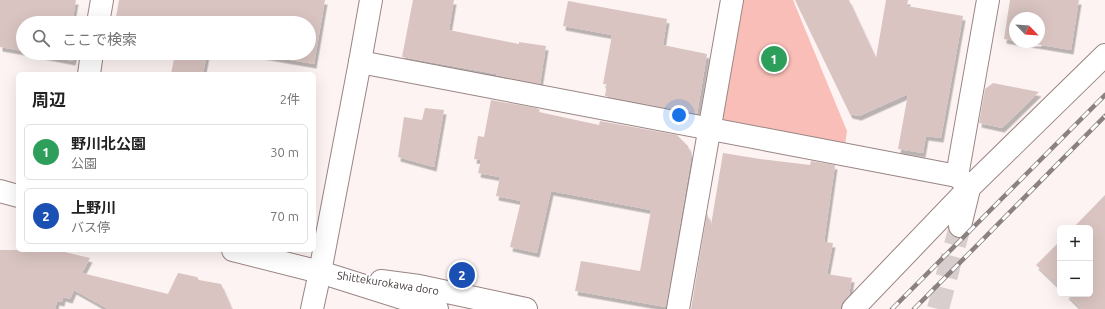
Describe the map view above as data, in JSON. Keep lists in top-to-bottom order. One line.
{"streets":{"street":["Shittekurokawa doro"]},"north":"bottom right","page":{"search":"ここで検索","pins":["1","2"],"heading":["周辺","2件"],"list":[{"mark":"1","name":"野川北公園","note":"公園","value":"30 m"},{"mark":"2","name":"上野川","note":"バス停","value":"70 m"}],"map_buttons":["+","−"]}}
